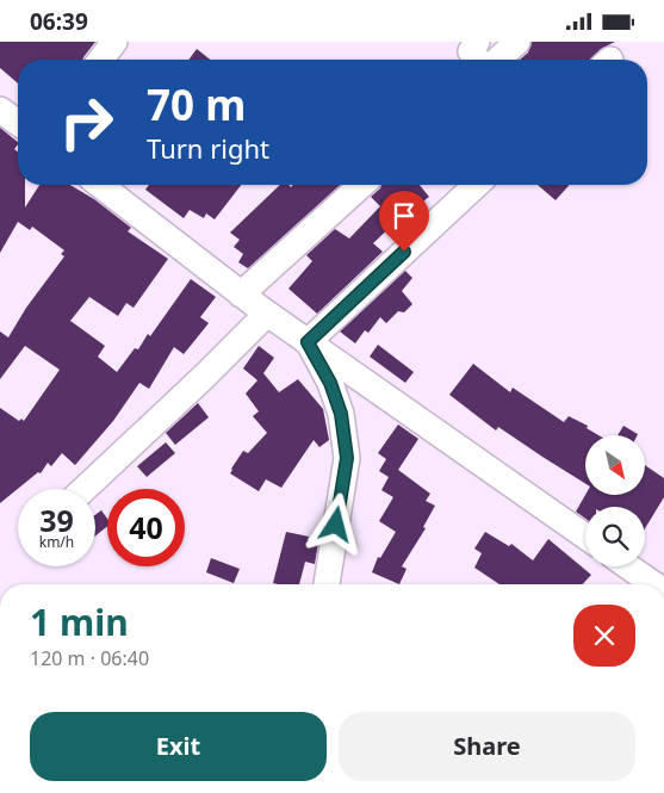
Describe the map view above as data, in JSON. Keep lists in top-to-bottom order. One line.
{"north":"bottom right","page":{"status":"06:39","turn":["70 m","Turn right"],"speed":"39 km/h","limit":"40","heading":["1 min","120 m · 06:40"],"buttons":["Exit","Share"]}}
